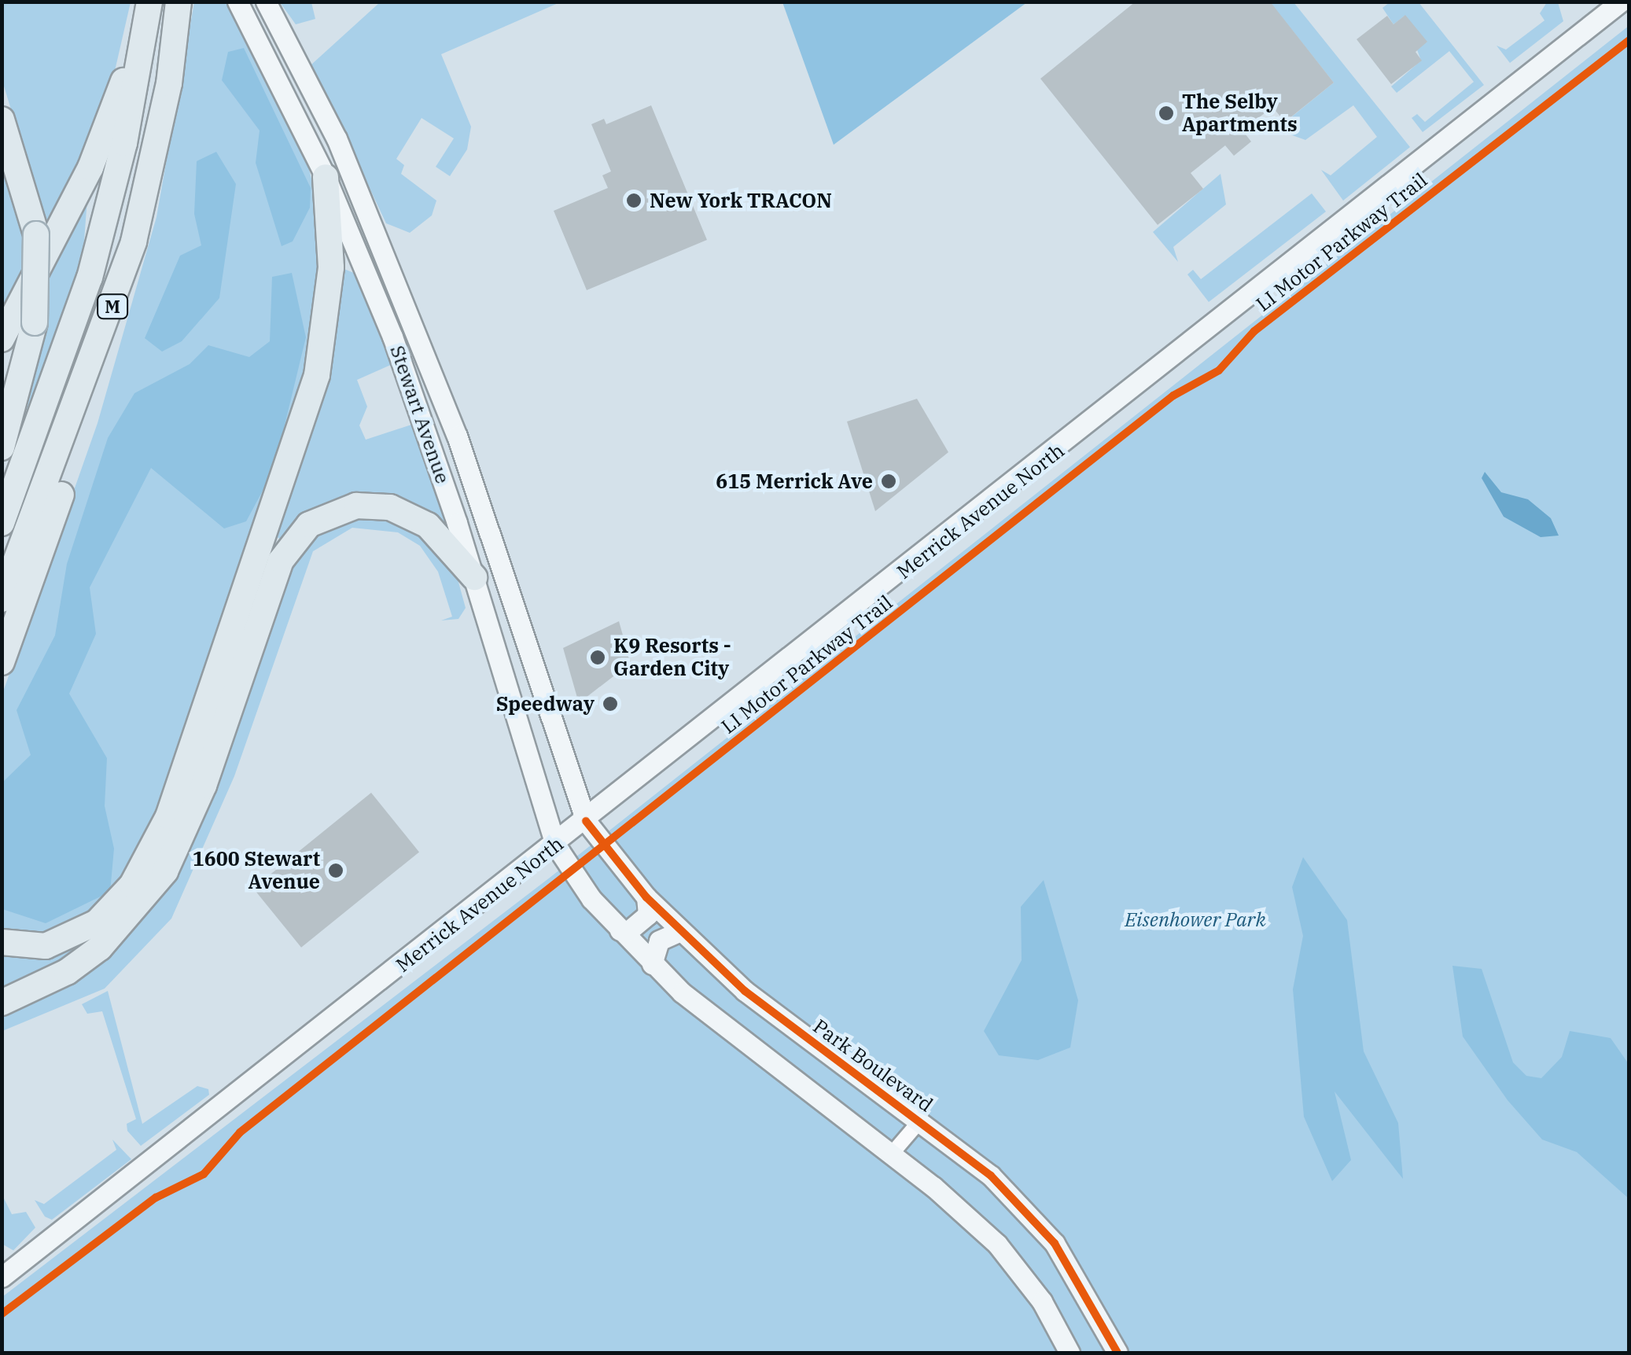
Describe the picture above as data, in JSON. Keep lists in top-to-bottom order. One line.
{"streets":{"highway":["M"],"main road":["Stewart Avenue","Merrick Avenue North","Park Boulevard"],"cycle path":["LI Motor Parkway Trail"]},"crossings":[["Stewart Avenue","Merrick Avenue North"],["Stewart Avenue","Park Boulevard"],["Merrick Avenue North","Park Boulevard"]],"parks":["Eisenhower Park"],"places":["The Selby Apartments","New York TRACON","615 Merrick Ave","K9 Resorts - Garden City","Speedway","1600 Stewart Avenue"]}
